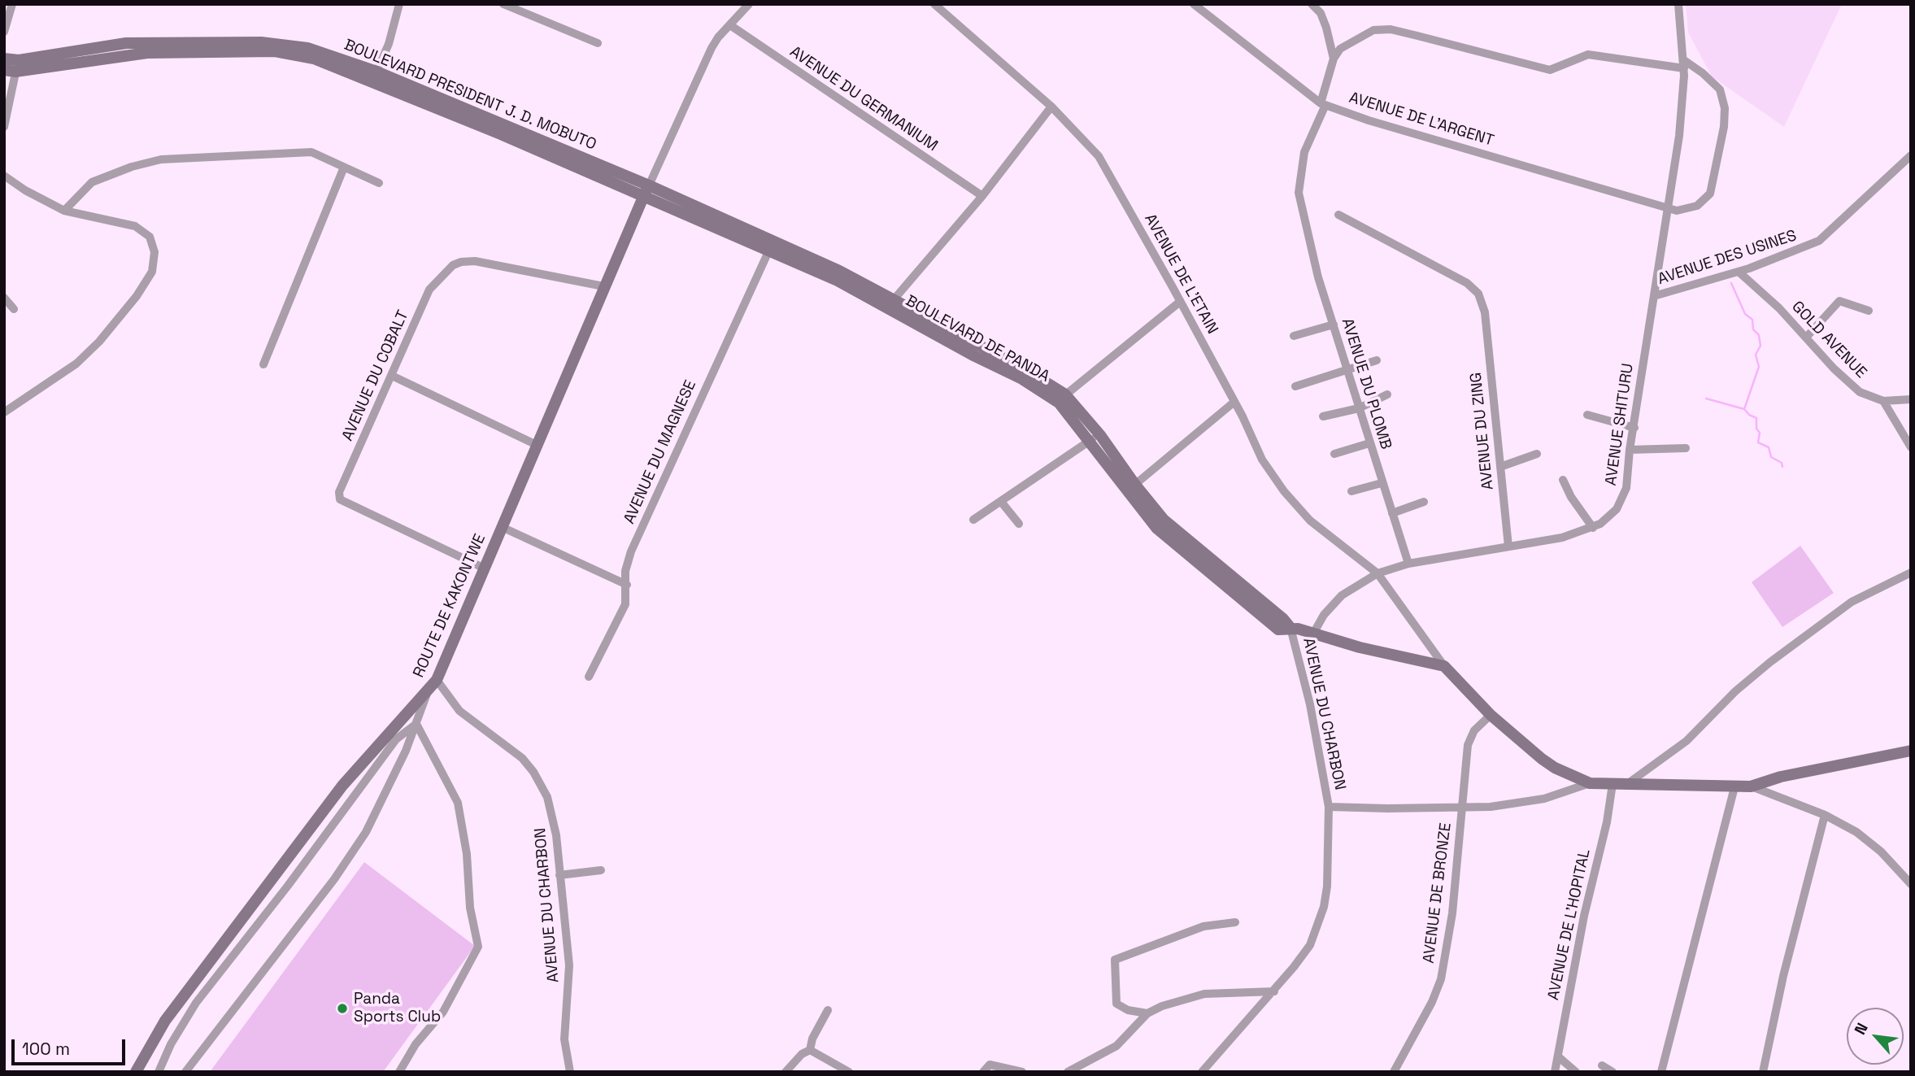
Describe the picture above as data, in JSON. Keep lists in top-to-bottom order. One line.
{"streets":{"street":["BOULEVARD PRESIDENT J. D. MOBUTO","AVENUE DU GERMANIUM","AVENUE DE L'ARGENT","AVENUE DES USINES","AVENUE DE L'ETAIN","BOULEVARD DE PANDA","GOLD AVENUE","AVENUE DU COBALT","AVENUE DU PLOMB","AVENUE SHITURU","AVENUE DU ZING","AVENUE DU MAGNESE","ROUTE DE KAKONTWE","AVENUE DU CHARBON","AVENUE DE BRONZE","AVENUE DE L'HOPITAL"]},"crossings":[["BOULEVARD PRESIDENT J. D. MOBUTO","BOULEVARD DE PANDA"],["BOULEVARD PRESIDENT J. D. MOBUTO","ROUTE DE KAKONTWE"],["AVENUE DE L'ARGENT","AVENUE DU PLOMB"],["AVENUE DE L'ARGENT","AVENUE SHITURU"],["AVENUE DES USINES","GOLD AVENUE"],["AVENUE DES USINES","AVENUE SHITURU"],["AVENUE DE L'ETAIN","BOULEVARD DE PANDA"],["AVENUE DE L'ETAIN","AVENUE SHITURU"],["BOULEVARD DE PANDA","AVENUE SHITURU"],["BOULEVARD DE PANDA","AVENUE DU MAGNESE"],["BOULEVARD DE PANDA","ROUTE DE KAKONTWE"],["BOULEVARD DE PANDA","AVENUE DU CHARBON"],["AVENUE DU COBALT","ROUTE DE KAKONTWE"],["AVENUE DU PLOMB","AVENUE SHITURU"],["AVENUE SHITURU","AVENUE DU ZING"],["ROUTE DE KAKONTWE","AVENUE DU CHARBON"]],"places":["Panda Sports Club"],"scale_bar":"100 m","north":"top left"}
